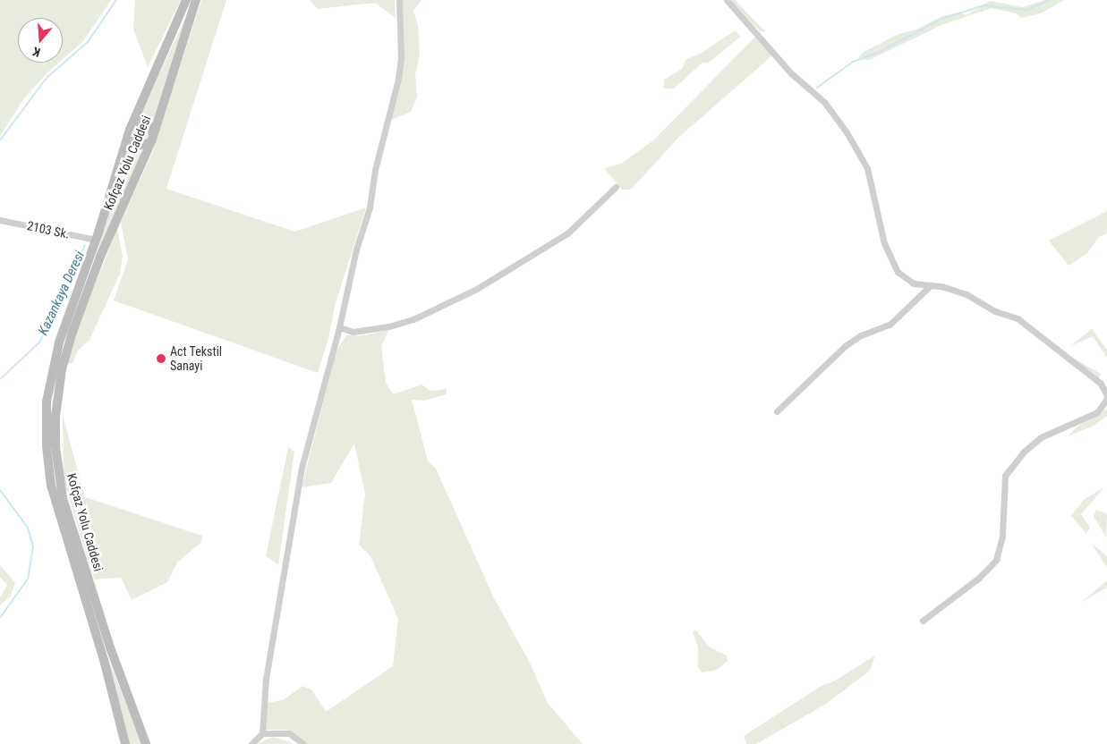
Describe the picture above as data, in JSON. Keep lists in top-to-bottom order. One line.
{"streets":{"main road":["Kofçaz Yolu Caddesi"],"street":["2103 Sk."]},"crossings":[["Kofçaz Yolu Caddesi","2103 Sk."]],"water":["Kazankaya Deresi"],"places":["Act Tekstil Sanayi"],"north":"bottom"}
